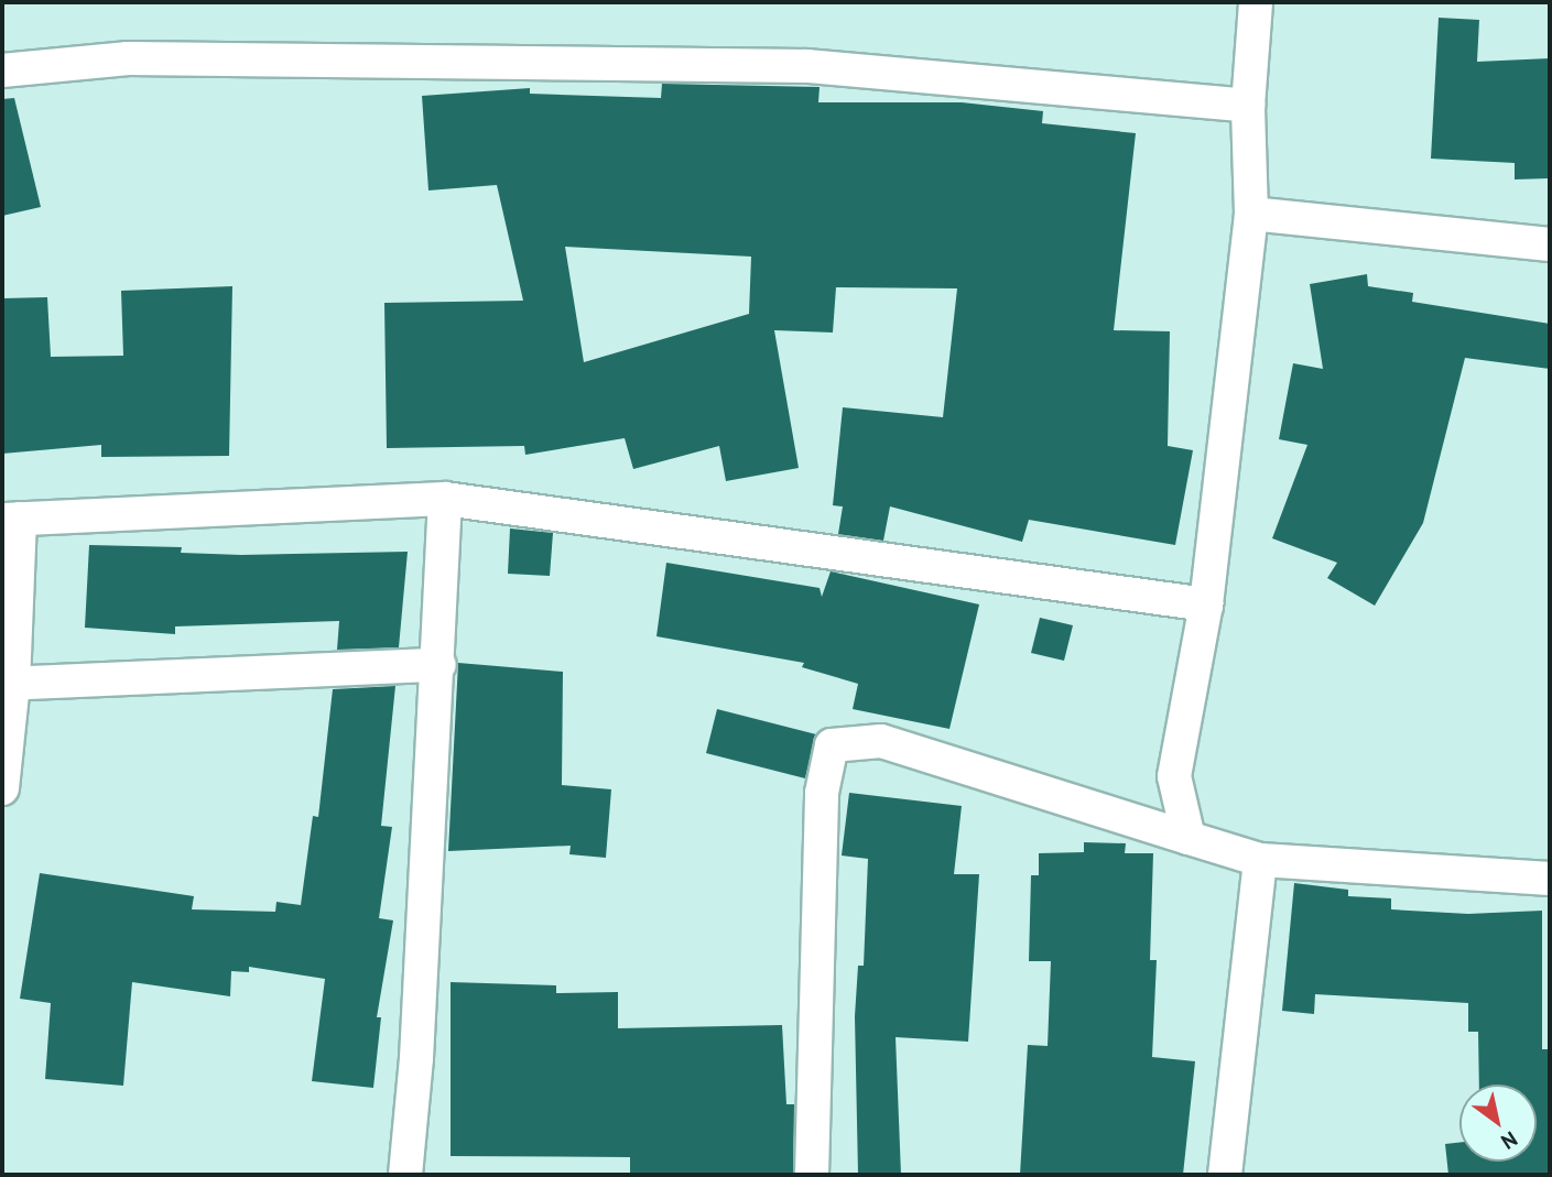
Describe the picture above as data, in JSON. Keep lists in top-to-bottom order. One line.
{"north":"bottom right"}
